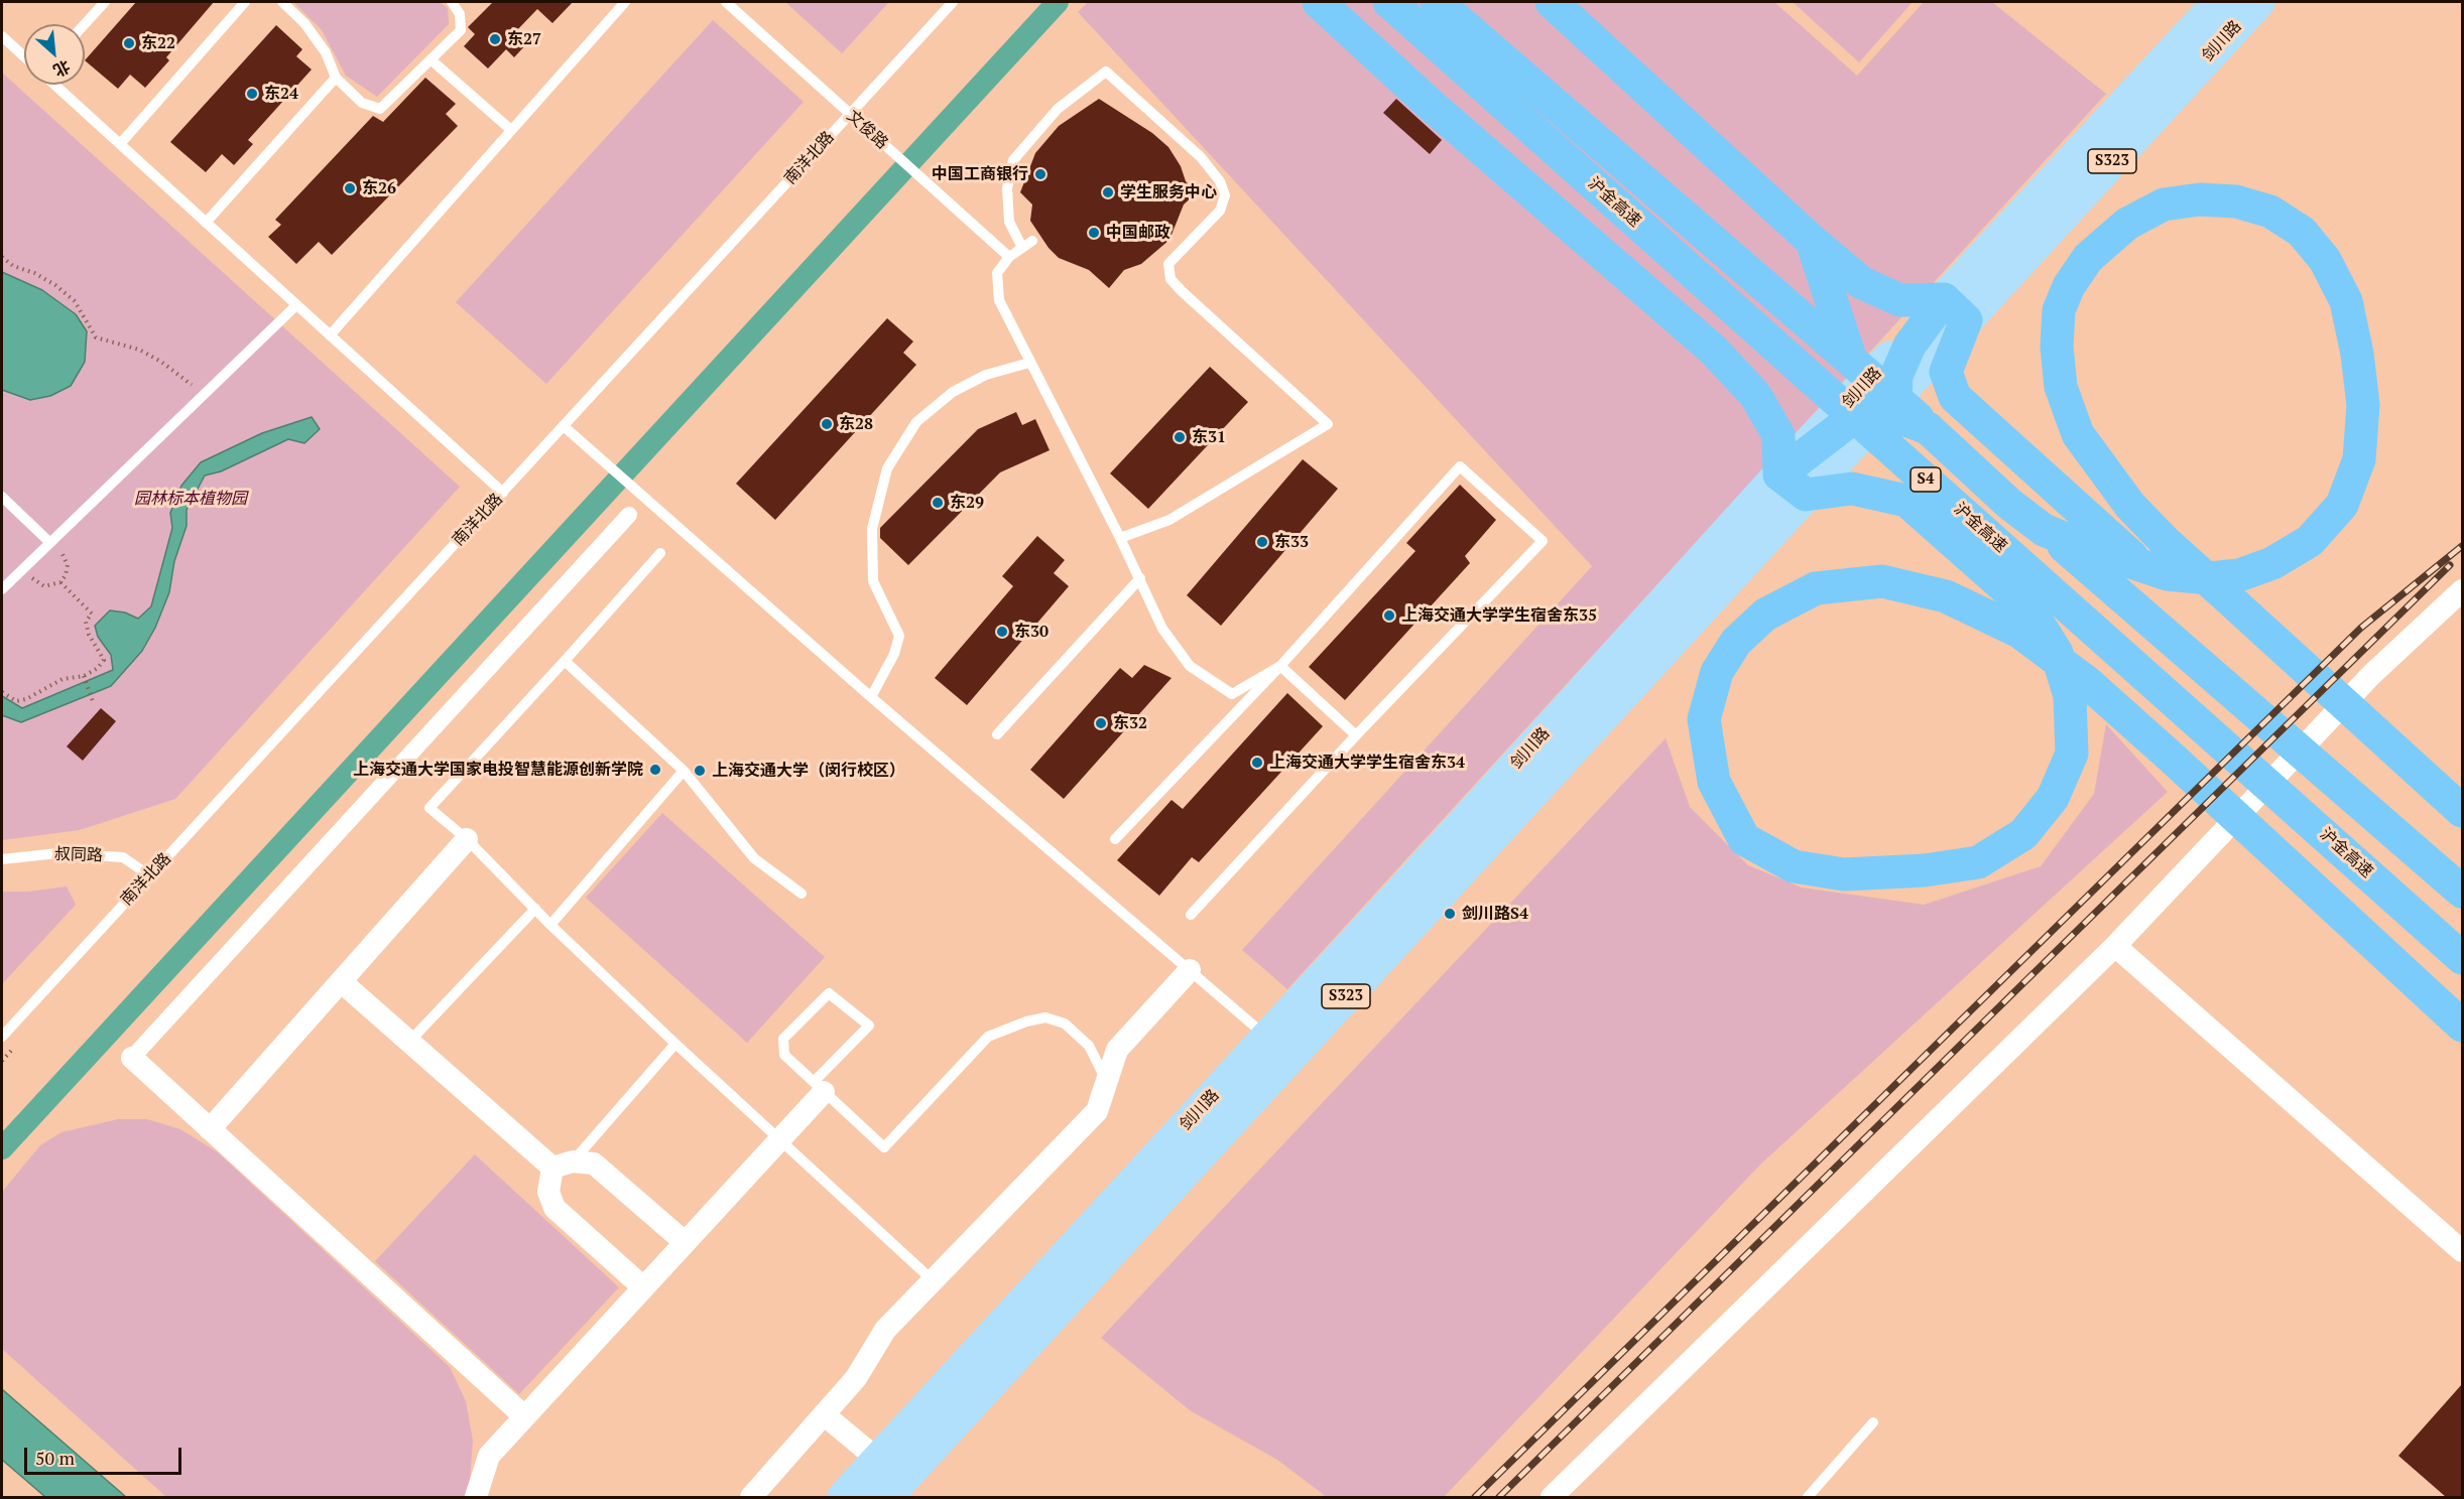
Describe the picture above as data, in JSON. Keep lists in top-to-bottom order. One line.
{"streets":{"highway":["沪金高速","S4"],"main road":["剑川路","S323"],"lane":["文俊路","南洋北路","叔同路"]},"crossings":[["文俊路","南洋北路"],["南洋北路","叔同路"]],"parks":["园林标本植物园"],"places":["东27","东22","东24","中国工商银行","东26","学生服务中心","中国邮政","东28","东31","东29","东33","上海交通大学学生宿舍东35","东30","东32","上海交通大学学生宿舍东34","上海交通大学国家电投智慧能源创新学院","上海交通大学（闵行校区）","剑川路S4"],"scale_bar":"50 m","north":"bottom right"}
